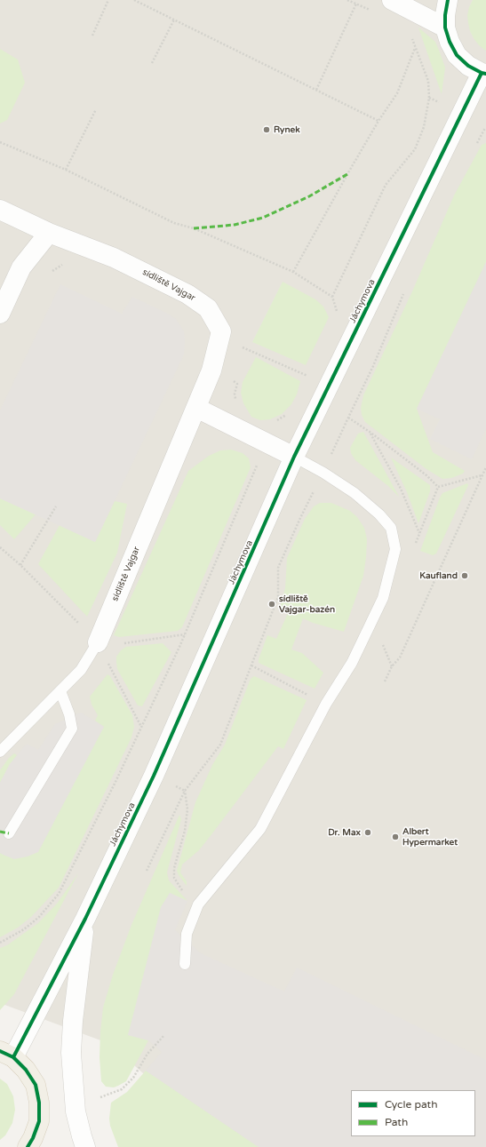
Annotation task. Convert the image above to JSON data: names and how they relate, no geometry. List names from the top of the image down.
{
  "streets": {
    "street": ["sídliště Vajgar", "Jáchymova"]
  },
  "places": [
    "Rynek",
    "Kaufland",
    "sídliště Vajgar-bazén",
    "Dr. Max",
    "Albert Hypermarket"
  ],
  "legend": ["Cycle path", "Path"]
}
